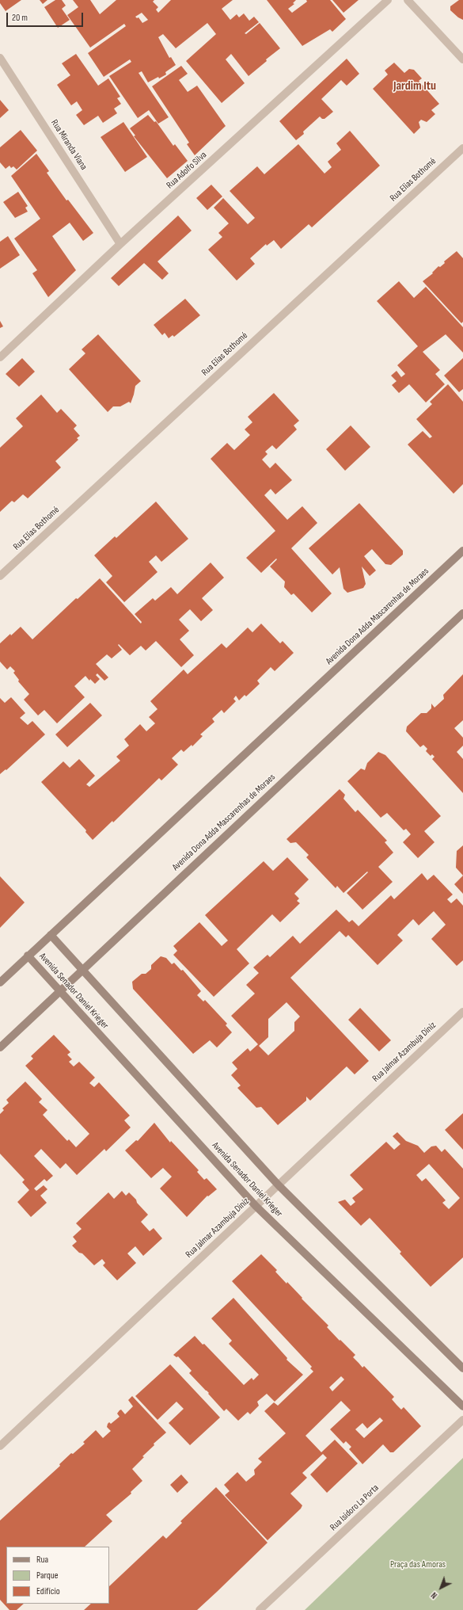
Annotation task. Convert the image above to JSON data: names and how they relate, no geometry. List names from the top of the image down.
{
  "streets": {
    "main road": ["Avenida Dona Adda Mascarenhas de Moraes", "Avenida Senador Daniel Krieger"],
    "street": [
      "Rua Miranda Viana",
      "Rua Adolfo Silva",
      "Rua Elias Bothomé",
      "Rua Jalmar Azambuja Diniz",
      "Rua Isidoro La Porta"
    ]
  },
  "crossings": [
    ["Rua Miranda Viana", "Rua Adolfo Silva"],
    ["Avenida Dona Adda Mascarenhas de Moraes", "Avenida Senador Daniel Krieger"],
    ["Avenida Senador Daniel Krieger", "Rua Jalmar Azambuja Diniz"]
  ],
  "districts": ["Jardim Itu"],
  "parks": ["Praça das Amoras"],
  "legend": ["Rua", "Parque", "Edifício"],
  "scale_bar": "20 m",
  "north": "bottom left"
}
